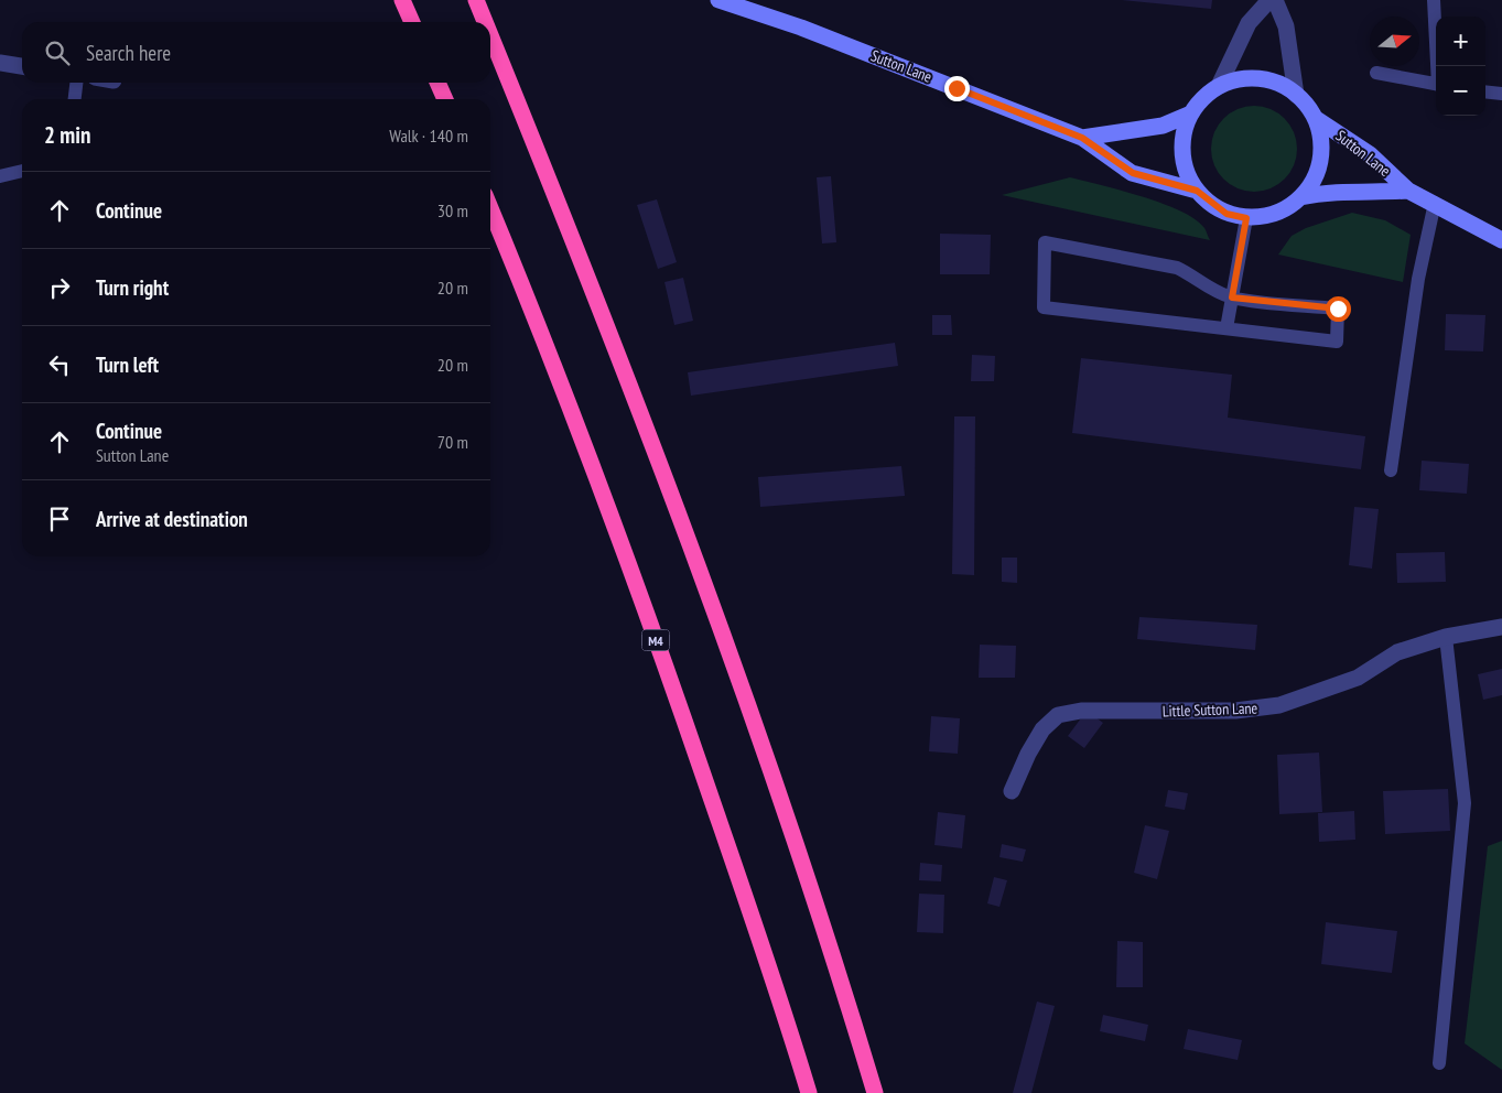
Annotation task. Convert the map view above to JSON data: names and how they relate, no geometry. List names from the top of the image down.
{
  "streets": {
    "highway": ["M4"],
    "street": ["Sutton Lane", "Little Sutton Lane"]
  },
  "north": "right",
  "page": {
    "map_buttons": ["+", "−"],
    "search": "Search here",
    "heading": ["2 min", "Walk · 140 m"],
    "list": [
      ["Continue", "30 m"],
      ["Turn right", "20 m"],
      ["Turn left", "20 m"],
      ["Continue", "Sutton Lane", "70 m"],
      "Arrive at destination"
    ]
  }
}
